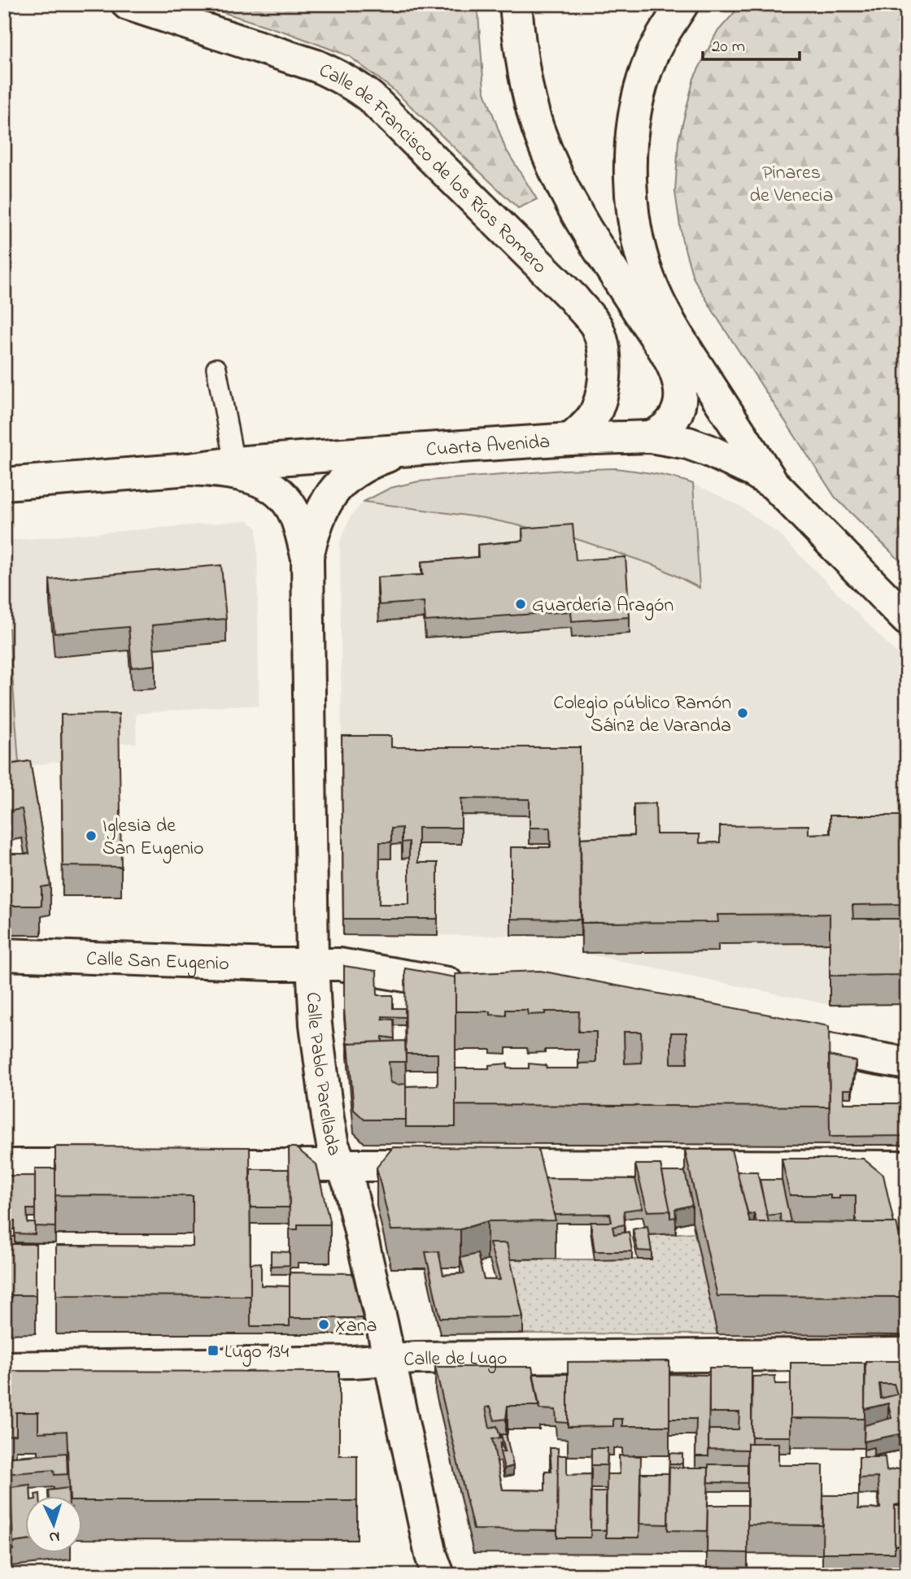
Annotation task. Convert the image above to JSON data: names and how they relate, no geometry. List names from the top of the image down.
{
  "streets": {
    "street": [
      "Calle de Francisco de los Ríos Romero",
      "Cuarta Avenida",
      "Calle San Eugenio",
      "Calle Pablo Parellada",
      "Calle de Lugo"
    ]
  },
  "crossings": [
    ["Calle de Francisco de los Ríos Romero", "Cuarta Avenida"],
    ["Cuarta Avenida", "Calle Pablo Parellada"],
    ["Calle San Eugenio", "Calle Pablo Parellada"],
    ["Calle Pablo Parellada", "Calle de Lugo"]
  ],
  "parks": ["Pinares de Venecia"],
  "places": {
    "other": [
      "Guardería Aragón",
      "Colegio público Ramón Sáinz de Varanda",
      "Iglesia de San Eugenio",
      "Xana"
    ],
    "transit": ["Lugo 134"]
  },
  "scale_bar": "20 m",
  "north": "bottom"
}
